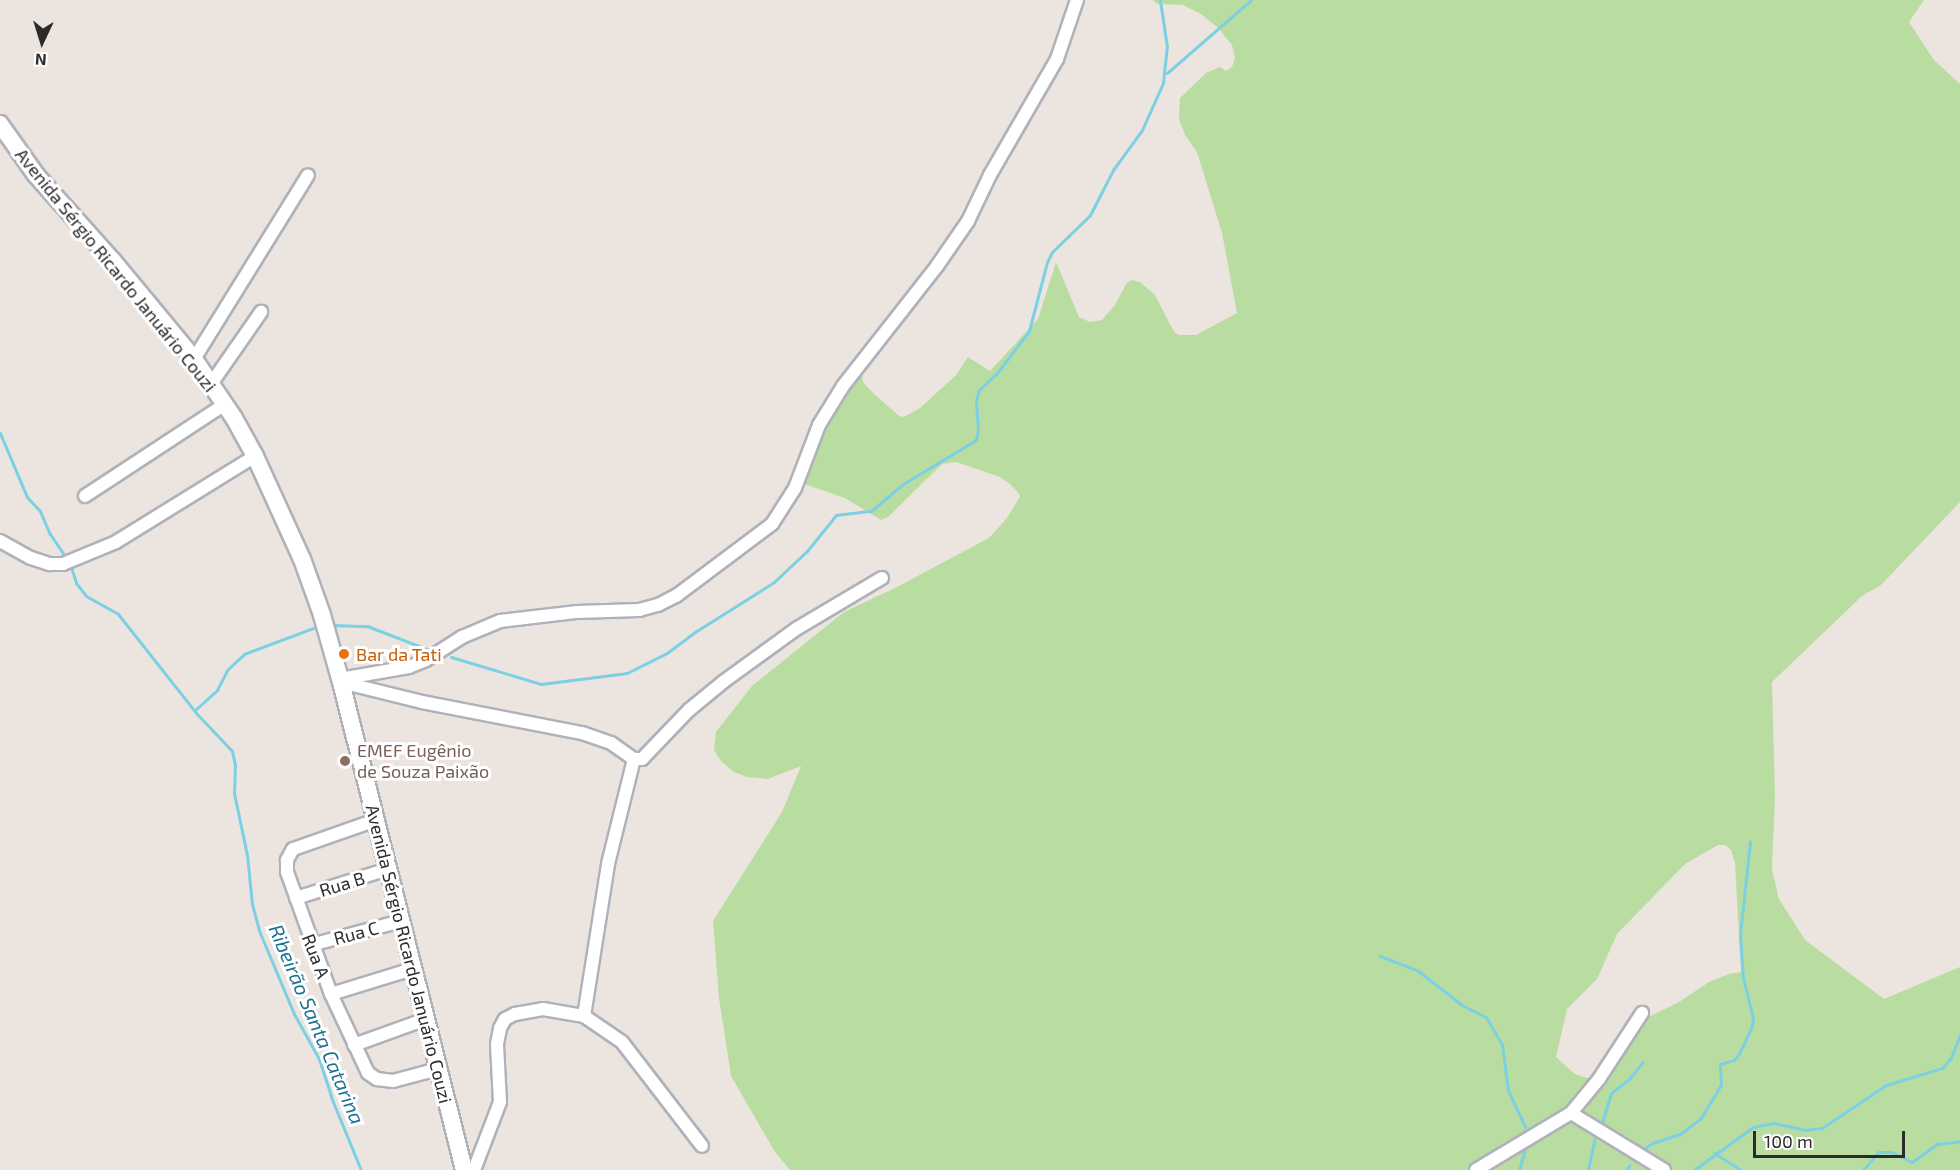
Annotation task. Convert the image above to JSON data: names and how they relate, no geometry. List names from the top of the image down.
{
  "streets": {
    "street": [
      "Avenida Sérgio Ricardo Januário Couzi",
      "Rua B",
      "Rua C",
      "Rua A"
    ]
  },
  "crossings": [
    ["Avenida Sérgio Ricardo Januário Couzi", "Rua B"],
    ["Avenida Sérgio Ricardo Januário Couzi", "Rua C"],
    ["Avenida Sérgio Ricardo Januário Couzi", "Rua A"],
    ["Rua B", "Rua A"],
    ["Rua C", "Rua A"]
  ],
  "water": ["Ribeirão Santa Catarina"],
  "places": ["Bar da Tati", "EMEF Eugênio de Souza Paixão"],
  "scale_bar": "100 m",
  "north": "bottom"
}
